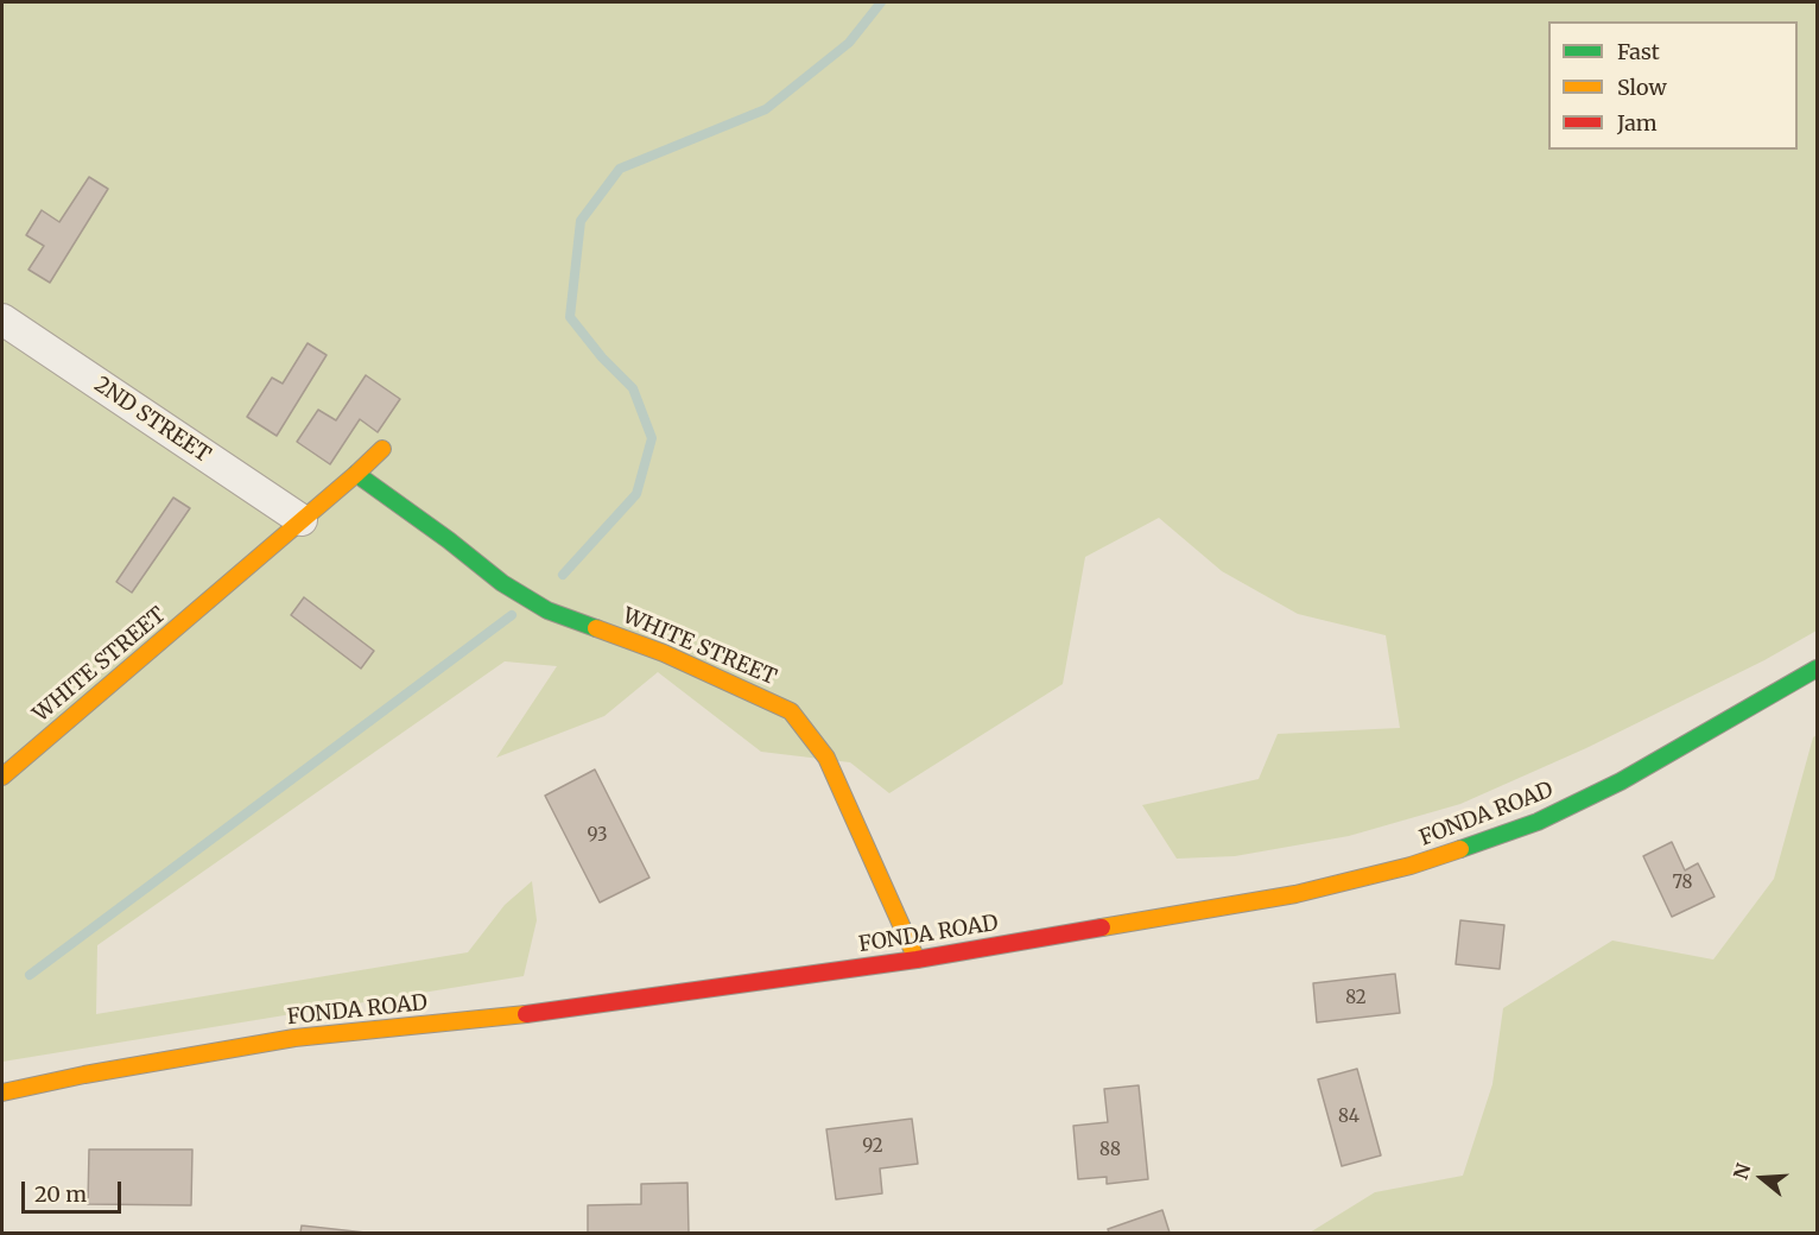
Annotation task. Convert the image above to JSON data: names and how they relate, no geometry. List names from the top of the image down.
{
  "streets": {
    "street": ["2ND STREET", "WHITE STREET", "FONDA ROAD"]
  },
  "crossings": [
    ["2ND STREET", "WHITE STREET"],
    ["WHITE STREET", "FONDA ROAD"]
  ],
  "house_numbers": [
    "93",
    "78",
    "82",
    "84",
    "92",
    "88"
  ],
  "legend": ["Fast", "Slow", "Jam"],
  "scale_bar": "20 m",
  "north": "left"
}
